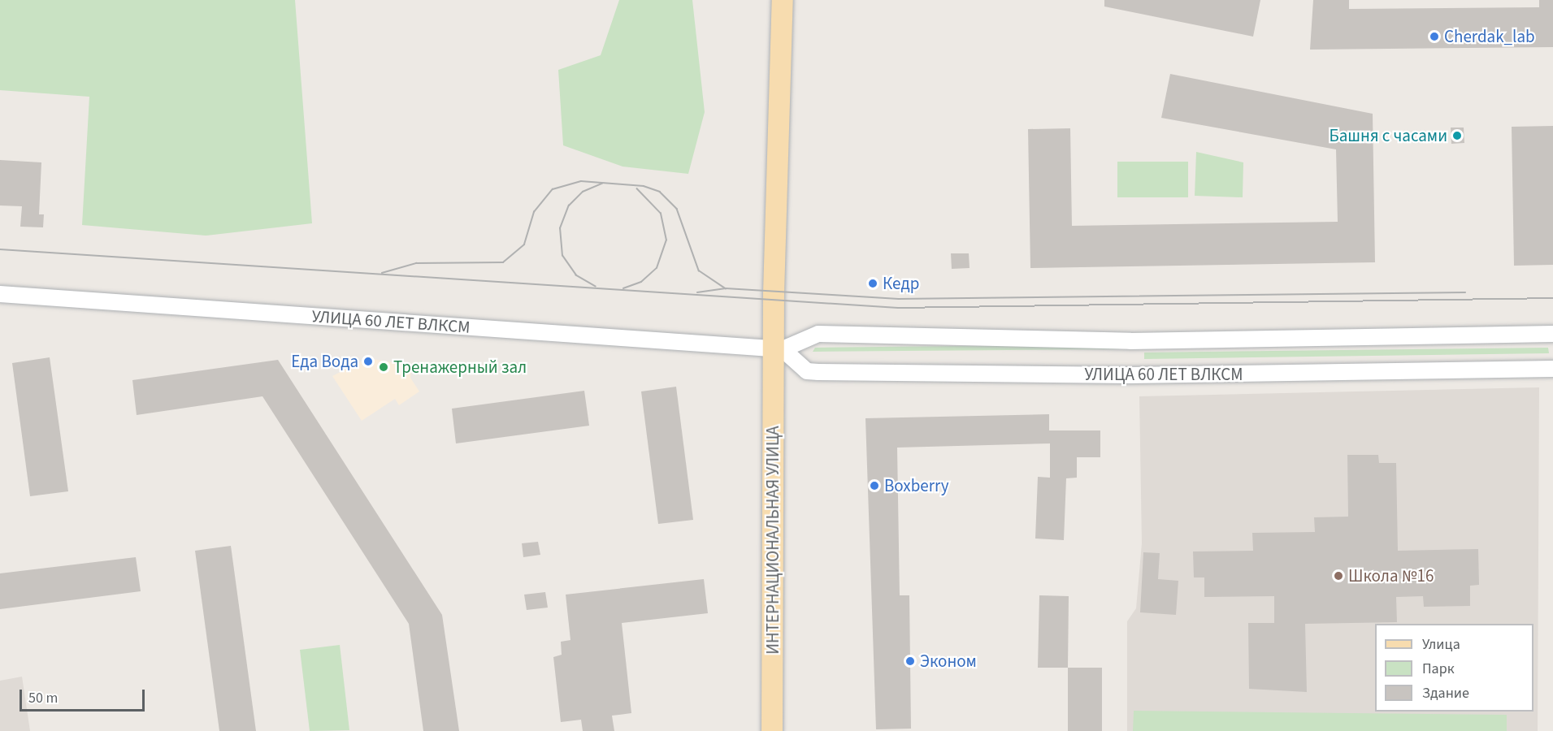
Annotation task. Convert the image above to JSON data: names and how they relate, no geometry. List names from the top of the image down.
{
  "streets": {
    "main road": ["ИНТЕРНАЦИОНАЛЬНАЯ УЛИЦА"],
    "street": ["УЛИЦА 60 ЛЕТ ВЛКСМ"]
  },
  "crossings": [
    ["УЛИЦА 60 ЛЕТ ВЛКСМ", "ИНТЕРНАЦИОНАЛЬНАЯ УЛИЦА"]
  ],
  "places": [
    "Cherdak_lab",
    "Башня с часами",
    "Кедр",
    "Еда Вода",
    "Тренажерный зал",
    "Boxberry",
    "Школа №16",
    "Эконом"
  ],
  "legend": ["Улица", "Парк", "Здание"],
  "scale_bar": "50 m"
}
